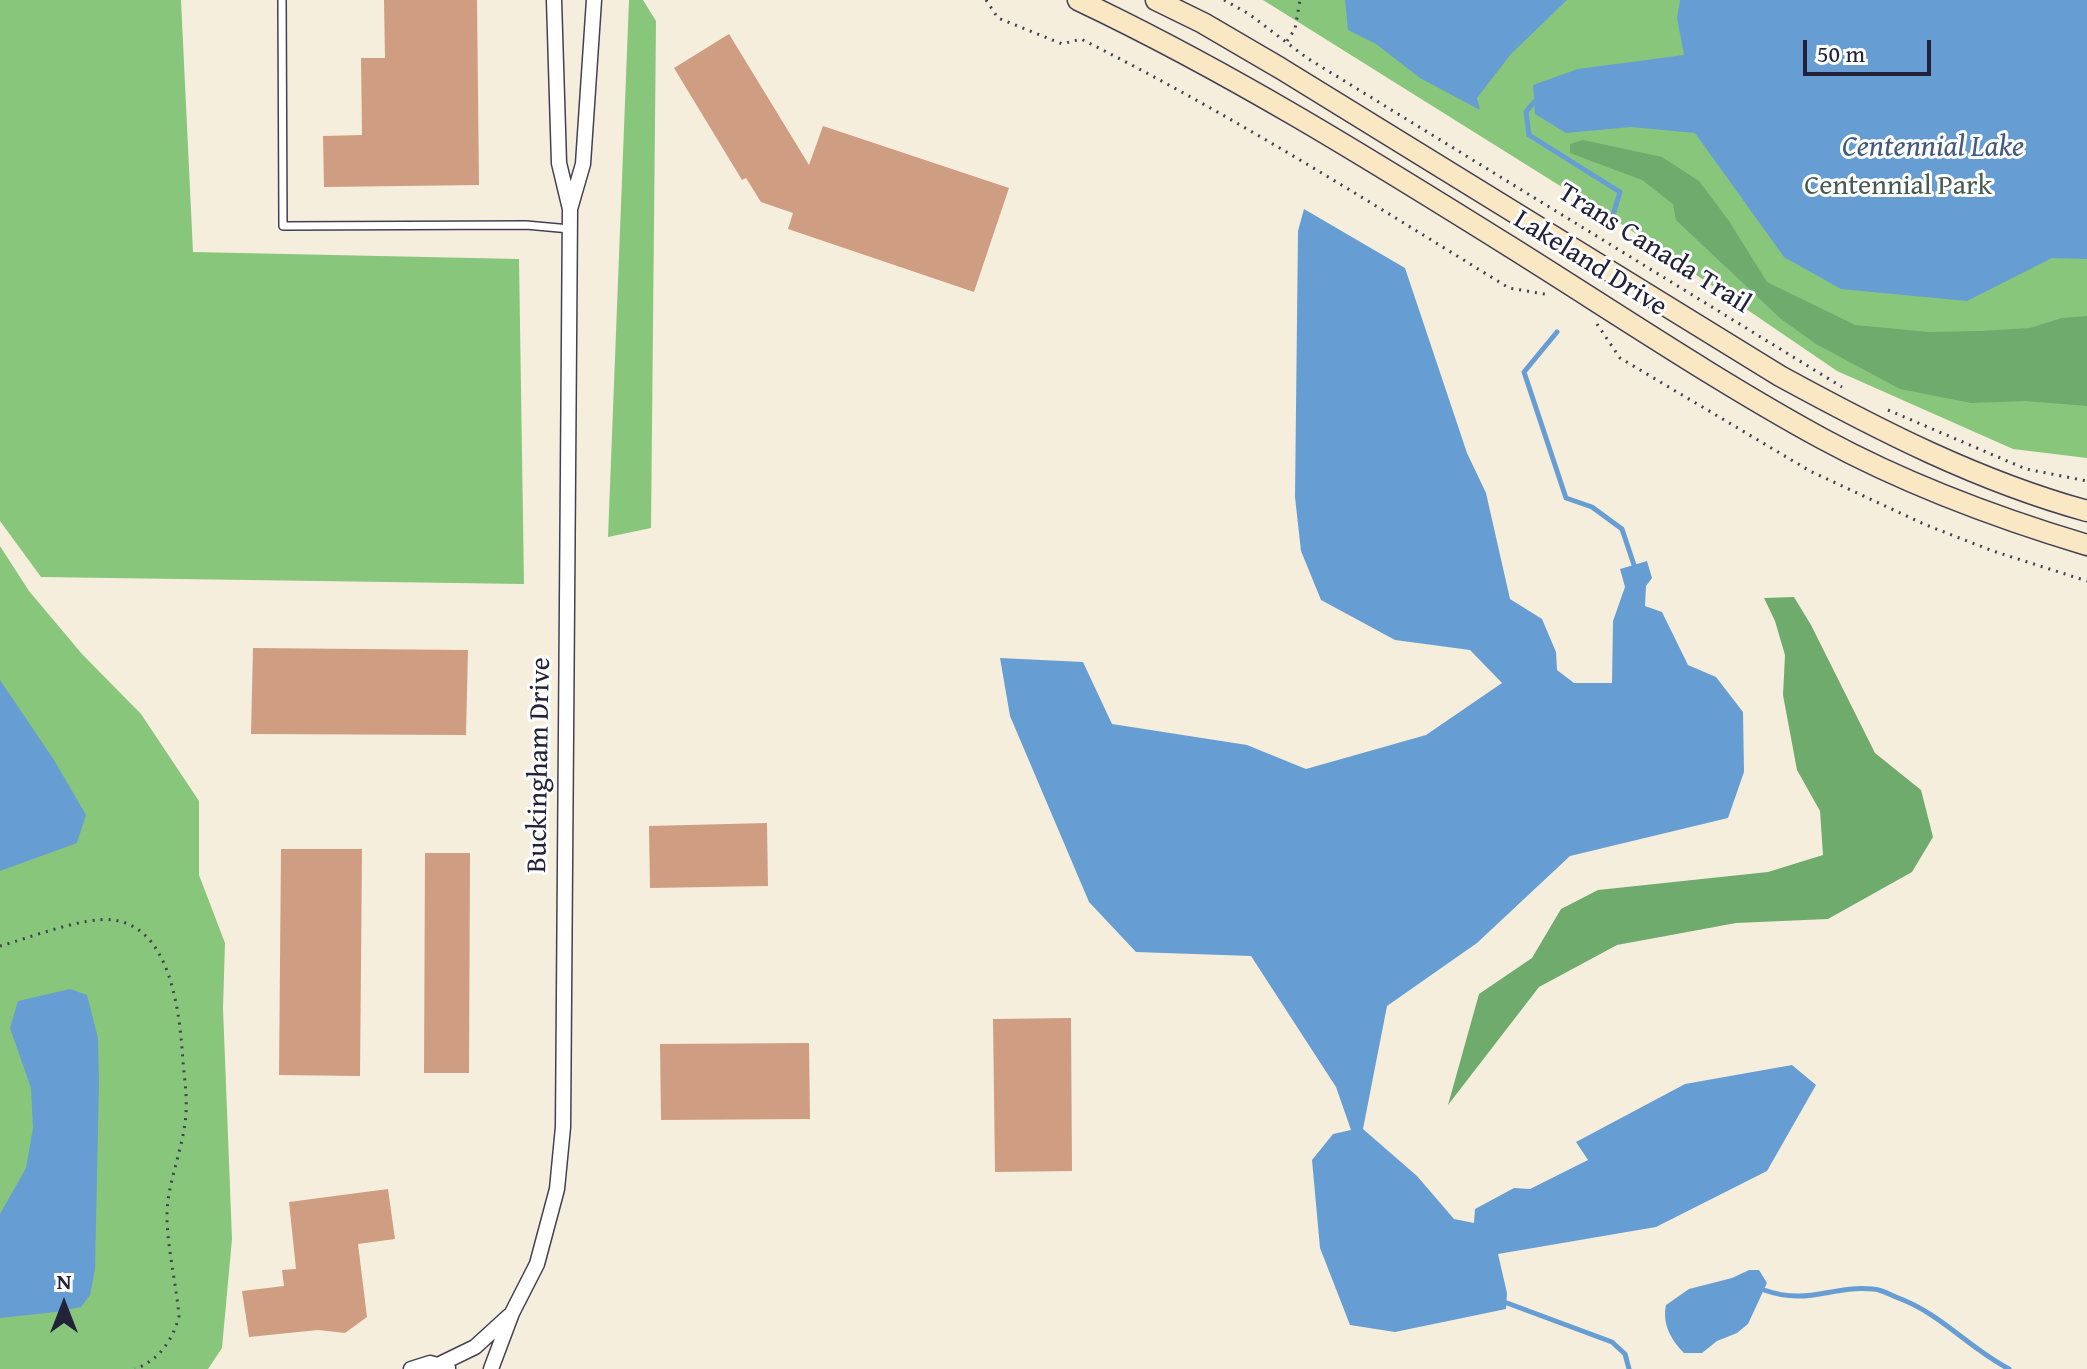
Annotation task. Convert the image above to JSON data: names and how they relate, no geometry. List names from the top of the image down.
{
  "streets": {
    "main road": ["Lakeland Drive"],
    "street": ["Buckingham Drive"],
    "path": ["Trans Canada Trail"]
  },
  "water": ["Centennial Lake"],
  "parks": ["Centennial Park"],
  "scale_bar": "50 m",
  "north": "top"
}
